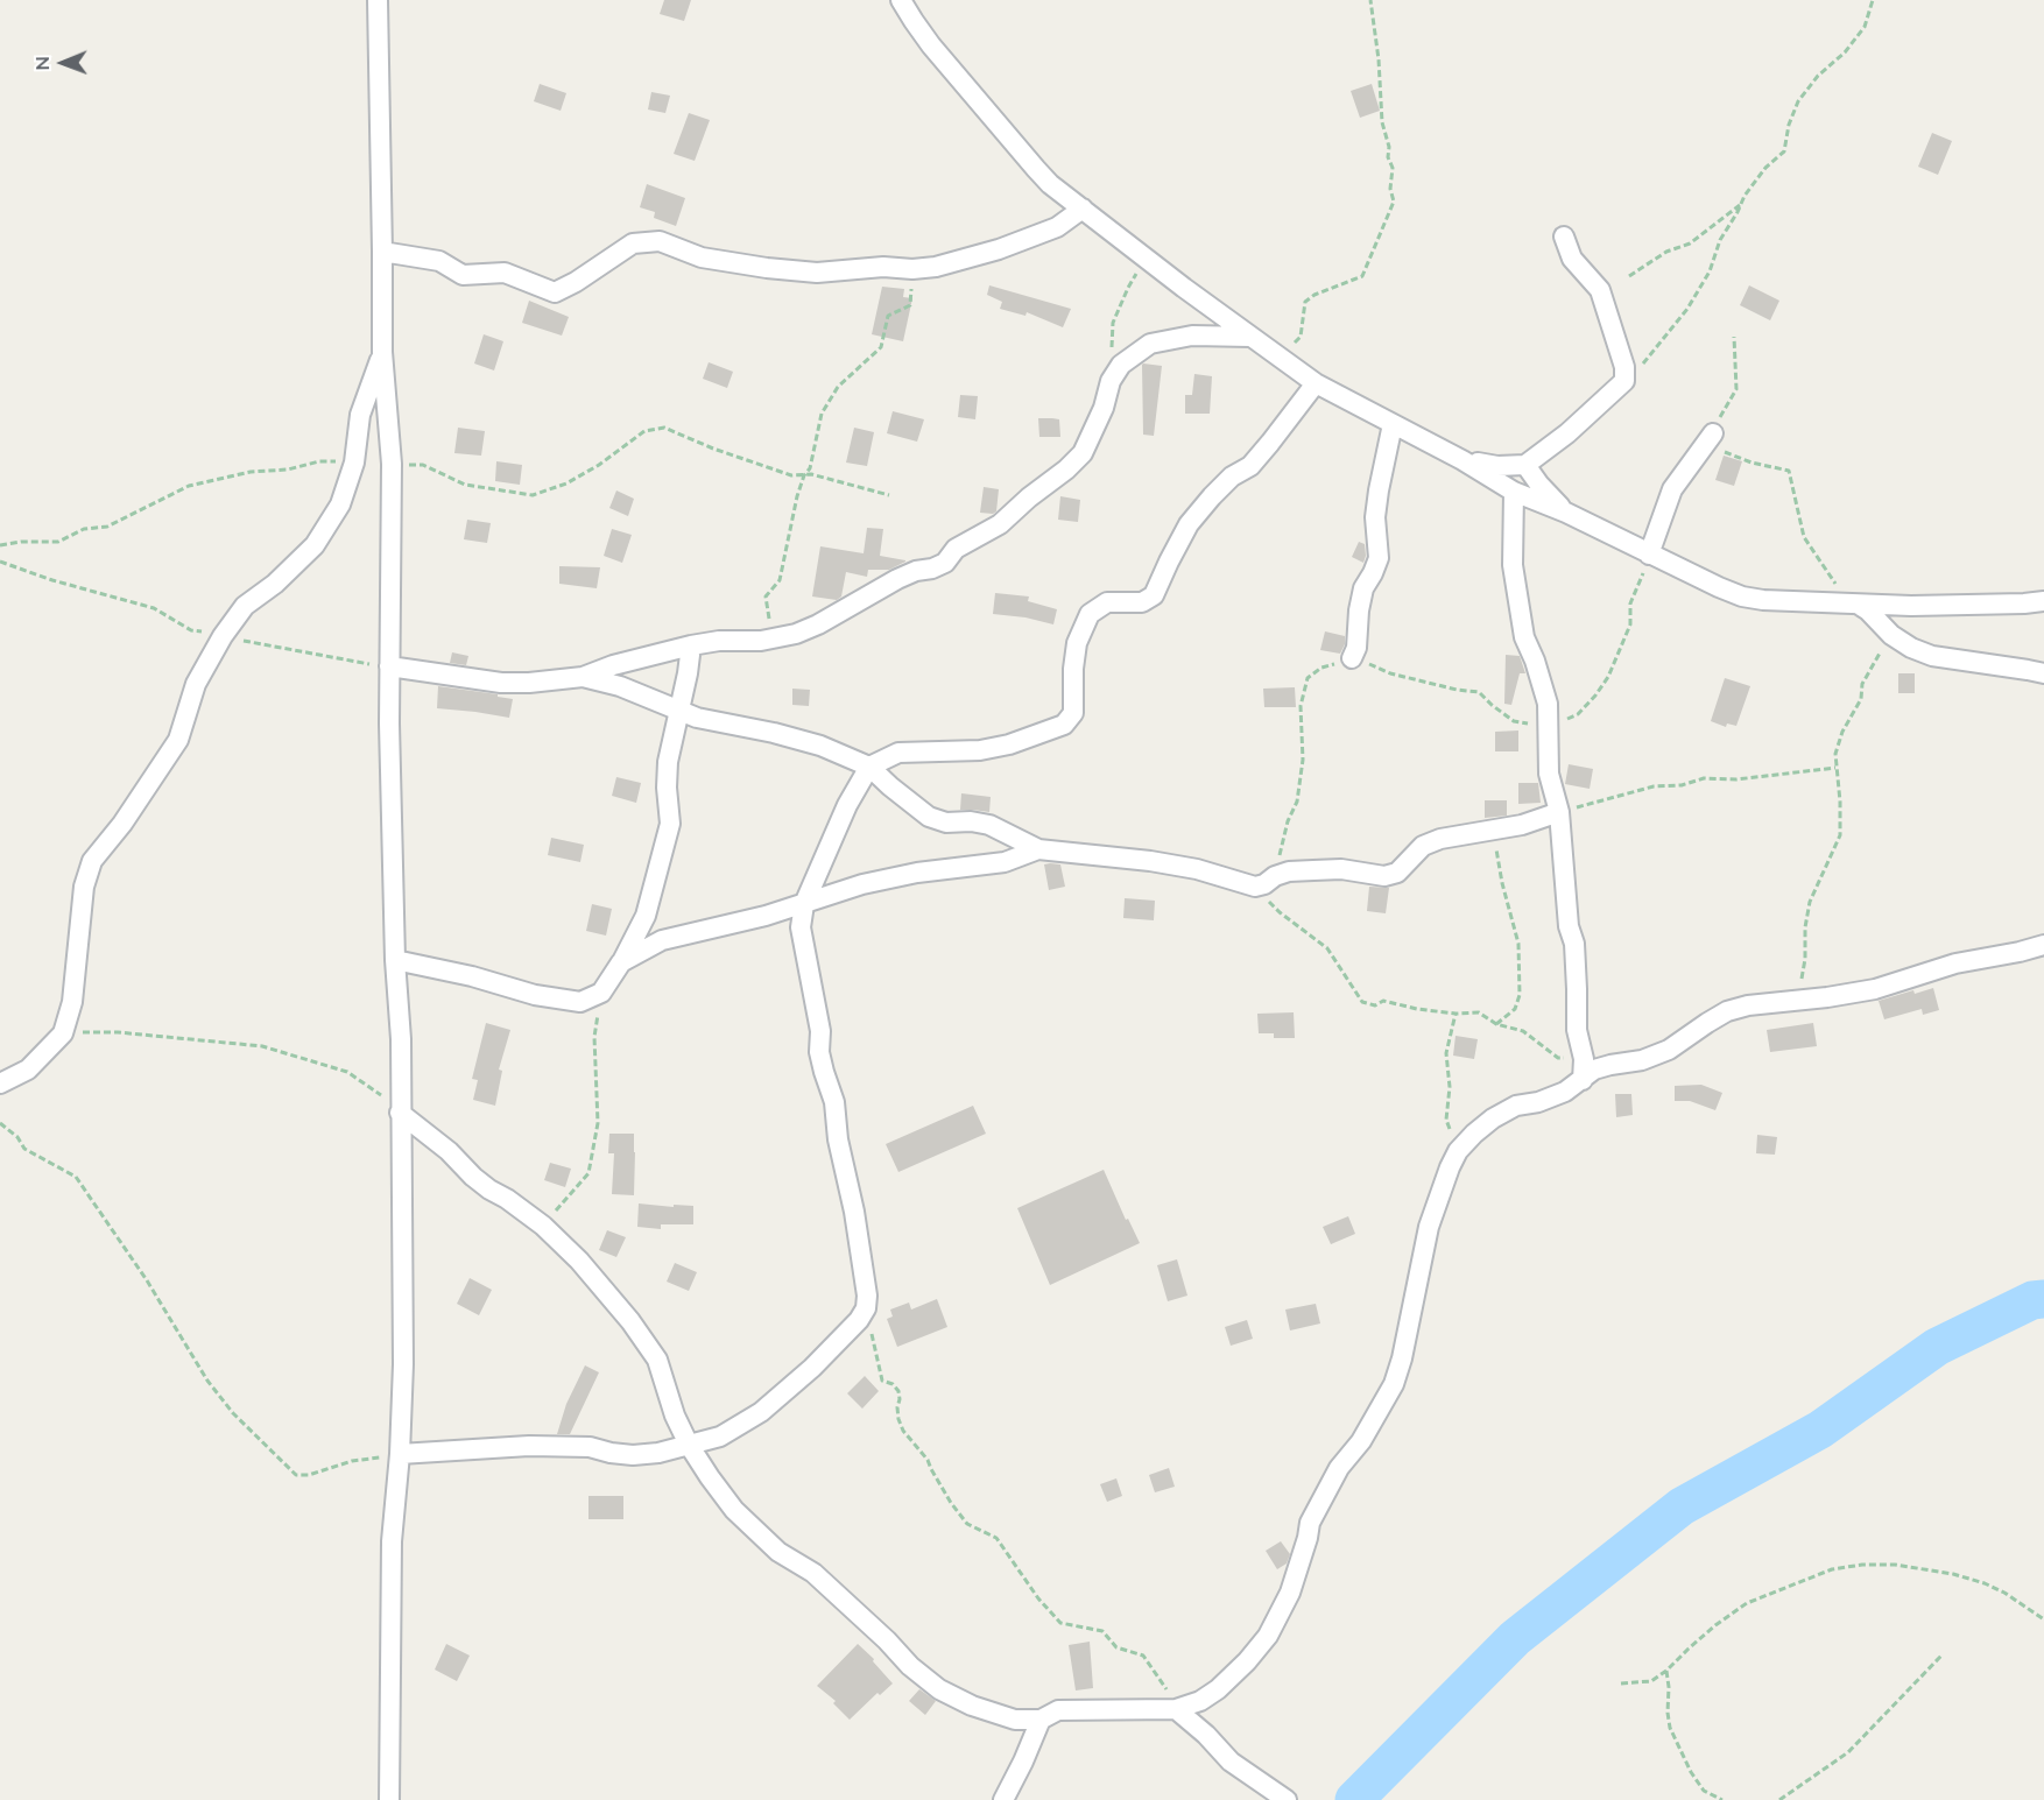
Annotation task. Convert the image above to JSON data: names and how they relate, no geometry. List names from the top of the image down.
{
  "north": "left"
}
